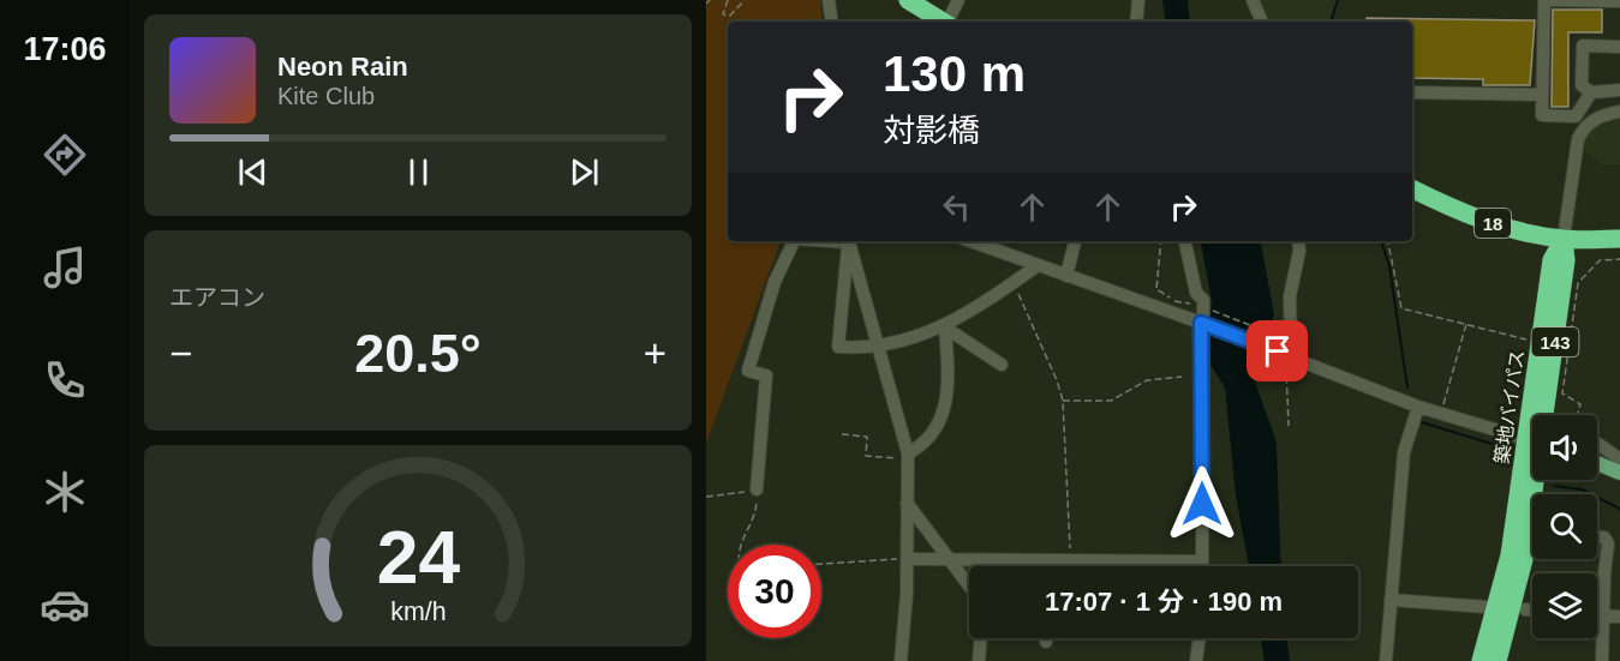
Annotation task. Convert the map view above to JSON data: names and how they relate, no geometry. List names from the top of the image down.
{
  "streets": {
    "highway": ["18", "143", "築地バイパス"]
  },
  "crossings": [
    ["18", "築地バイパス"]
  ],
  "page": {
    "tabs": "17:06",
    "turn": ["130 m", "対影橋"],
    "song": ["Neon Rain", "Kite Club"],
    "tile": "エアコン",
    "heat": ["−", "20.5°", "+"],
    "limit": "30",
    "trip": "17:07 · 1 分 · 190 m",
    "gauge": ["24", "km/h"]
  }
}
